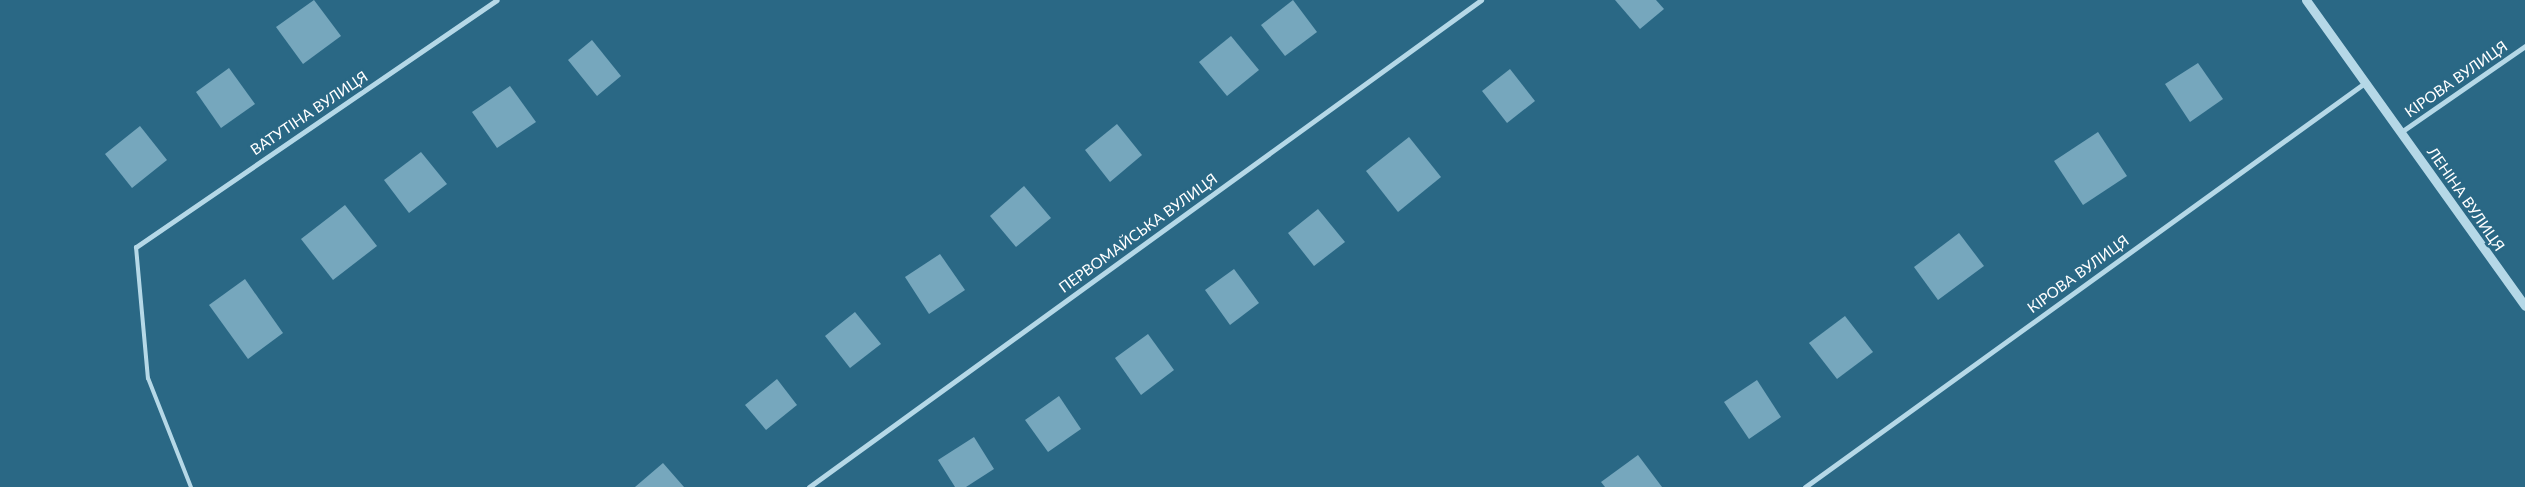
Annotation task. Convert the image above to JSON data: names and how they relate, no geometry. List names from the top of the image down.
{
  "streets": {
    "street": [
      "КІРОВА ВУЛИЦЯ",
      "ВАТУТІНА ВУЛИЦЯ",
      "ЛЕНІНА ВУЛИЦЯ",
      "ПЕРВОМАЙСЬКА ВУЛИЦЯ"
    ]
  },
  "crossings": [
    ["КІРОВА ВУЛИЦЯ", "ЛЕНІНА ВУЛИЦЯ"]
  ]
}
